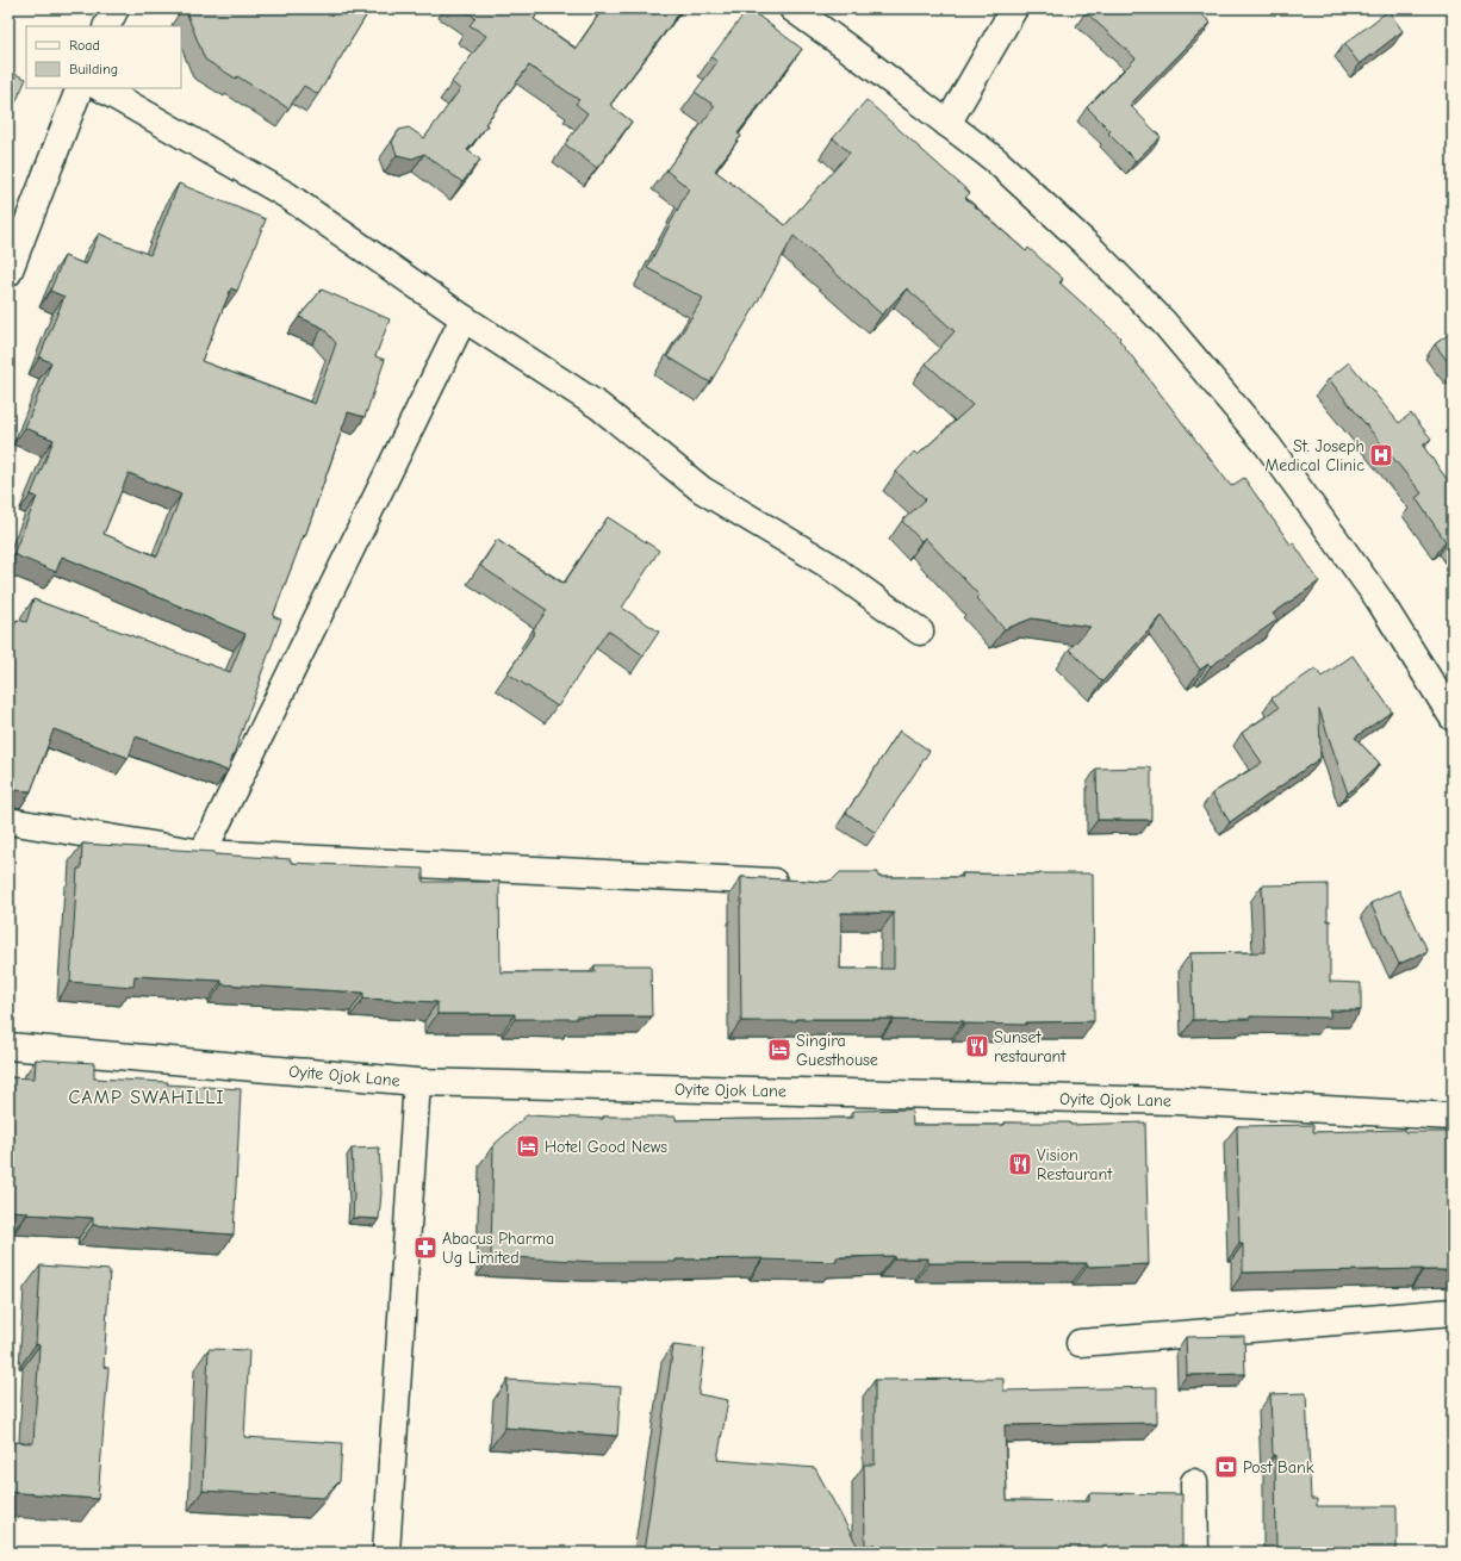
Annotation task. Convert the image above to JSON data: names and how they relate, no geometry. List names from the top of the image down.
{
  "streets": {
    "street": ["Oyite Ojok Lane"]
  },
  "districts": ["CAMP SWAHILLI"],
  "places": {
    "hospital": ["St. Joseph Medical Clinic"],
    "restaurant": ["Sunset restaurant", "Vision Restaurant"],
    "hotel": ["Singira Guesthouse", "Hotel Good News"],
    "pharmacy": ["Abacus Pharma Ug Limited"],
    "bank": ["Post Bank"]
  },
  "legend": ["Road", "Building"]
}
